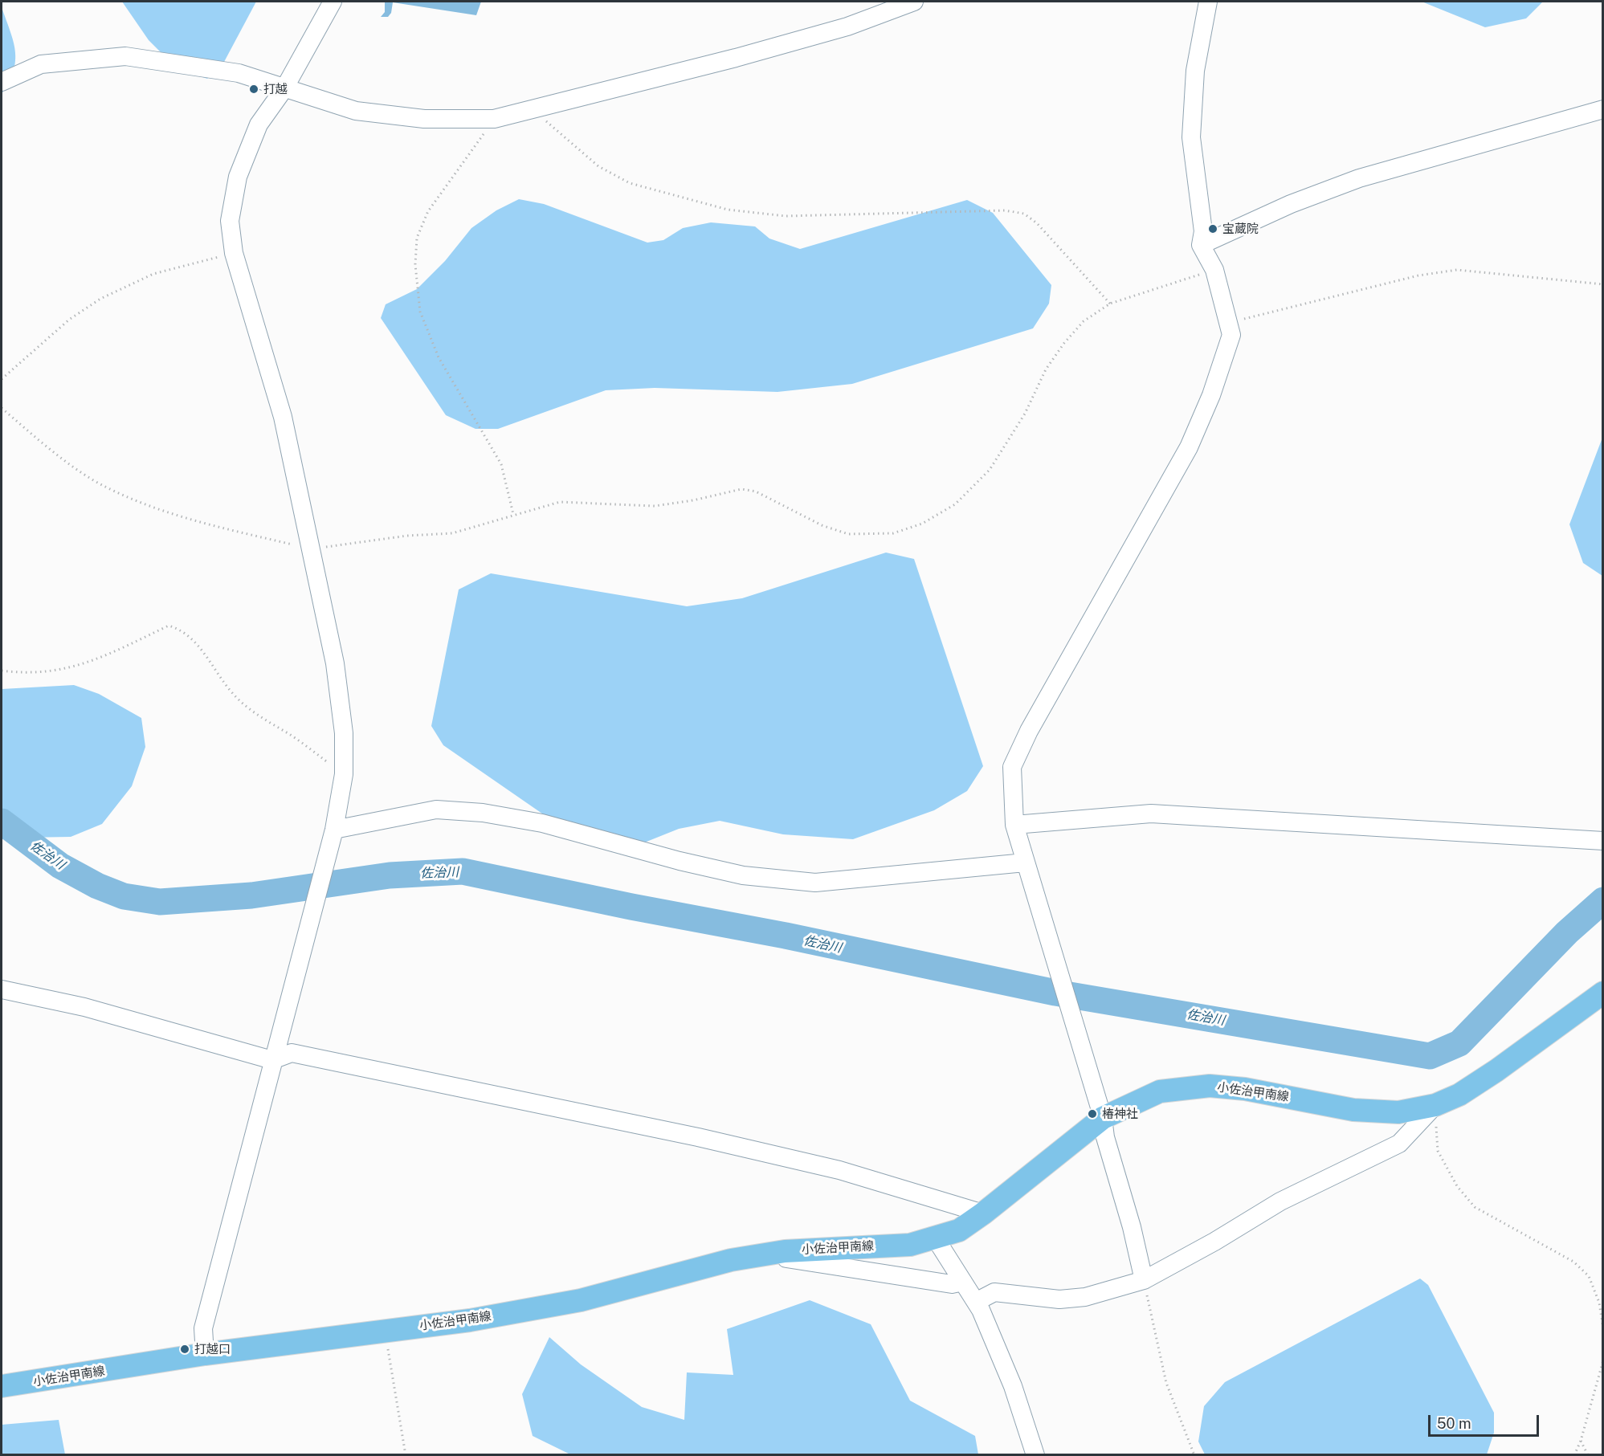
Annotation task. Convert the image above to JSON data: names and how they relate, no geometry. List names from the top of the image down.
{
  "streets": {
    "main road": ["小佐治甲南線"]
  },
  "water": ["佐治川"],
  "places": [
    "打越",
    "宝蔵院",
    "椿神社",
    "打越口"
  ],
  "scale_bar": "50 m"
}
